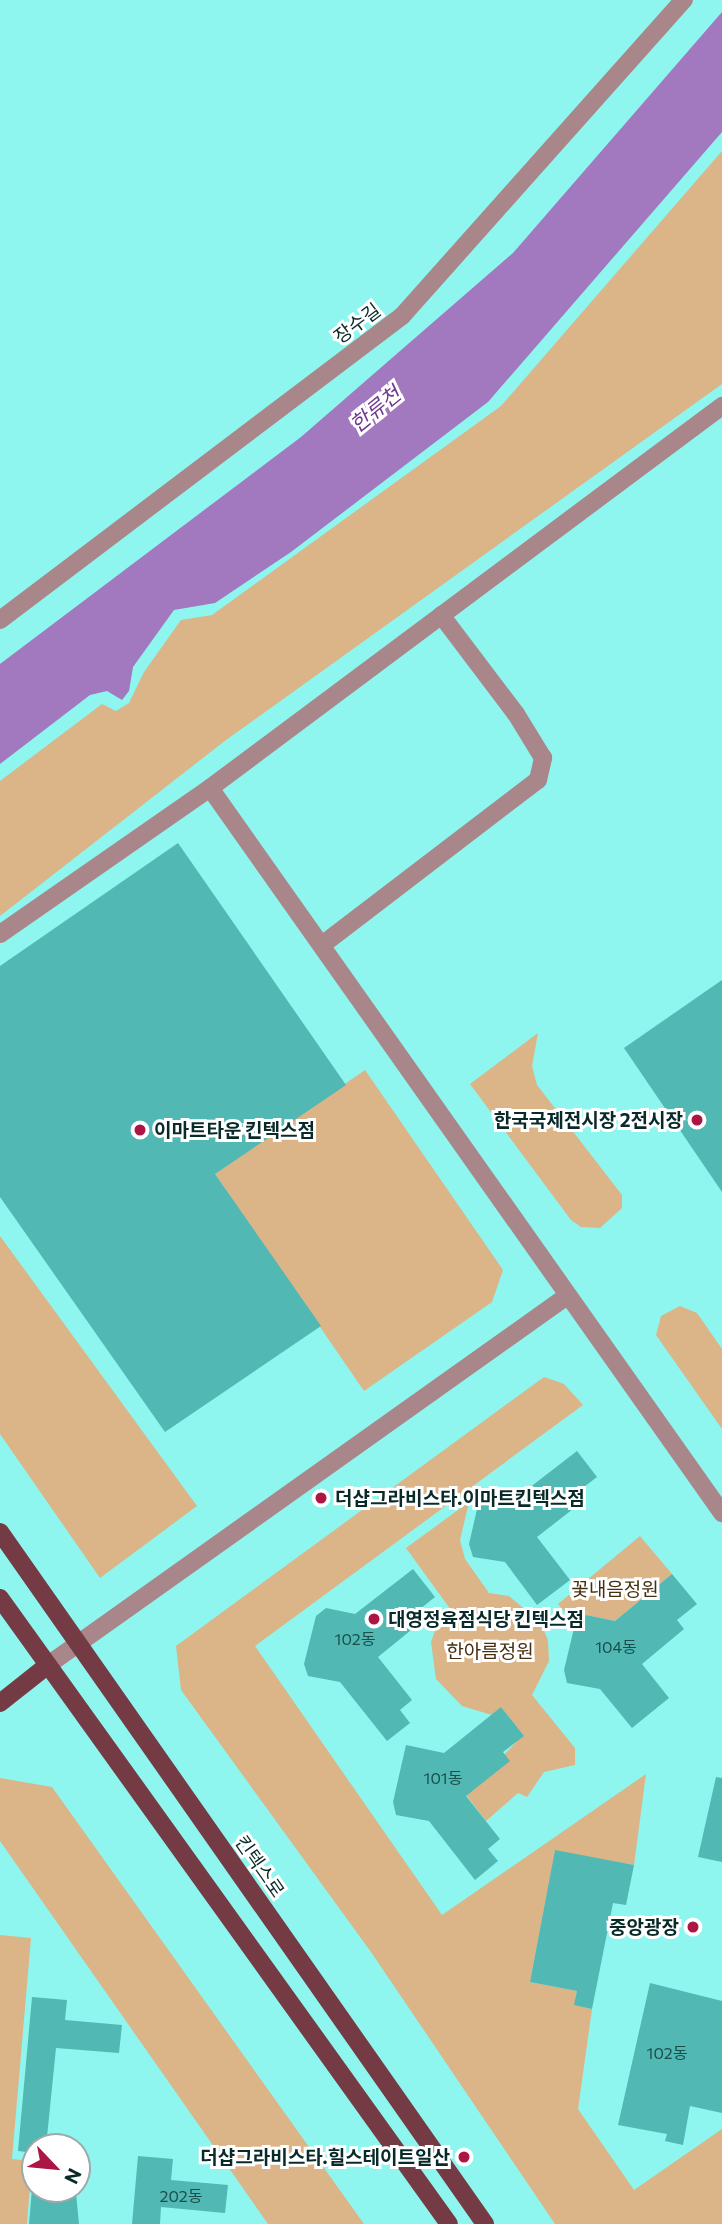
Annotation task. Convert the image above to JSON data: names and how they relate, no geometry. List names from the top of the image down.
{
  "streets": {
    "main road": ["킨텍스로"],
    "street": ["장수길"]
  },
  "water": ["한류천"],
  "parks": ["꽃내음정원", "한아름정원"],
  "places": [
    "한국국제전시장 2전시장",
    "이마트타운 킨텍스점",
    "더샵그라비스타.이마트킨텍스점",
    "대영정육점식당 킨텍스점",
    "중앙광장",
    "더샵그라비스타.힐스테이트일산"
  ],
  "house_numbers": [
    "102동",
    "104동",
    "101동",
    "102동",
    "202동"
  ],
  "north": "bottom right"
}
